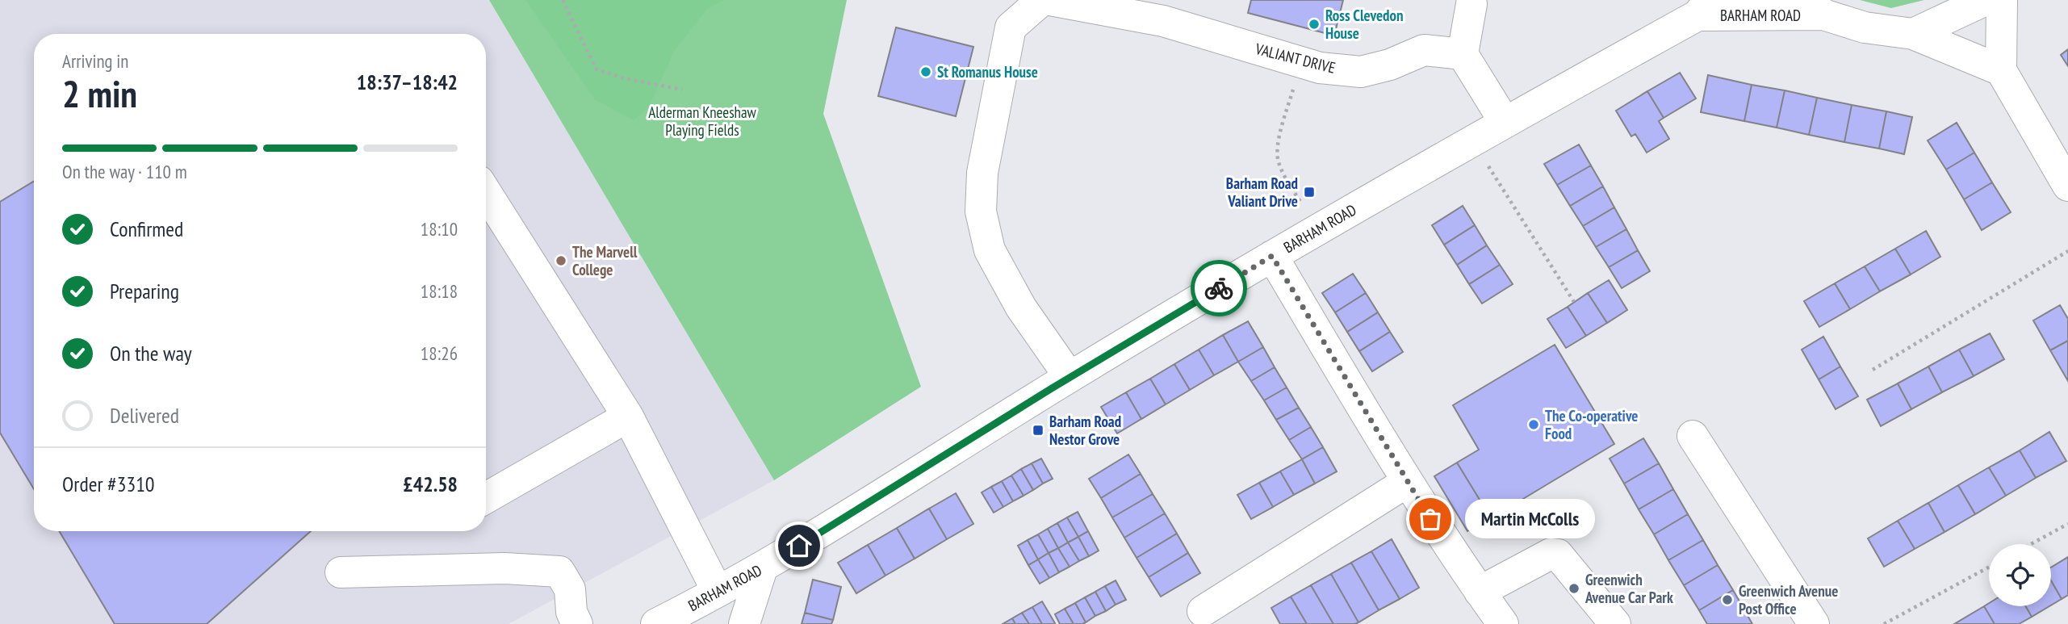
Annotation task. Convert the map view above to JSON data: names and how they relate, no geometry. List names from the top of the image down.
{
  "streets": {
    "street": ["BARHAM ROAD", "VALIANT DRIVE"]
  },
  "parks": ["Alderman Kneeshaw Playing Fields"],
  "places": {
    "other": [
      "Ross Clevedon House",
      "St Romanus House",
      "The Marvell College",
      "The Co-operative Food",
      "Martin McColls",
      "Greenwich Avenue Car Park",
      "Greenwich Avenue Post Office"
    ],
    "transit": ["Barham Road Valiant Drive", "Barham Road Nestor Grove"]
  },
  "page": {
    "heading": ["2 min", "Arriving in", "18:37–18:42"],
    "panel": ["Order #3310", "£42.58"],
    "bar": "On the way · 110 m",
    "list": [
      ["Confirmed", "18:10"],
      ["Preparing", "18:18"],
      ["On the way", "18:26"],
      "Delivered"
    ],
    "bubble": "Martin McColls"
  }
}
